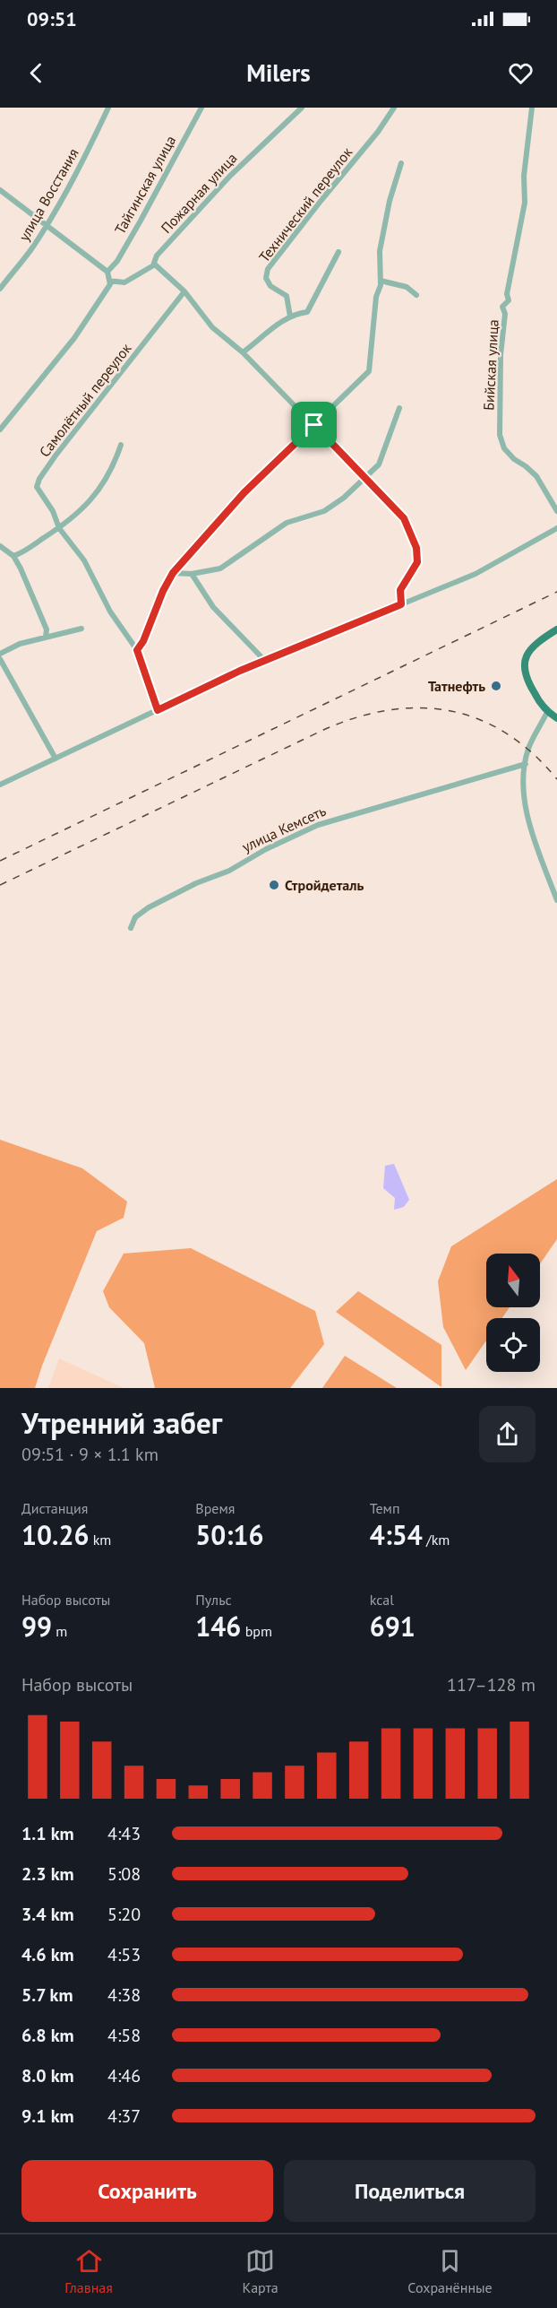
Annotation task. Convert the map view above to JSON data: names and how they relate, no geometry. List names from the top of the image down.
{
  "streets": {
    "street": [
      "Тайгинская улица",
      "Пожарная улица",
      "улица Восстания",
      "Технический переулок",
      "Бийская улица",
      "Самолётный переулок",
      "улица Кемсеть"
    ]
  },
  "places": ["Татнефть", "Стройдеталь"],
  "north": "top",
  "page": {
    "status": "09:51",
    "header": "Milers",
    "heading": ["Утренний забег", "09:51 · 9 × 1.1 km"],
    "stats": [
      ["Дистанция", "10.26 km"],
      ["Время", "50:16"],
      ["Темп", "4:54 /km"],
      ["Набор высоты", "99 m"],
      ["Пульс", "146 bpm"],
      ["kcal", "691"]
    ],
    "chart": ["Набор высоты", "117–128 m"],
    "list": [
      {
        "name": "1.1 km",
        "note": "4:43"
      },
      {
        "name": "2.3 km",
        "note": "5:08"
      },
      {
        "name": "3.4 km",
        "note": "5:20"
      },
      {
        "name": "4.6 km",
        "note": "4:53"
      },
      {
        "name": "5.7 km",
        "note": "4:38"
      },
      {
        "name": "6.8 km",
        "note": "4:58"
      },
      {
        "name": "8.0 km",
        "note": "4:46"
      },
      {
        "name": "9.1 km",
        "note": "4:37"
      }
    ],
    "buttons": ["Сохранить", "Поделиться"],
    "tabs": ["Главная", "Карта", "Сохранённые"]
  }
}
